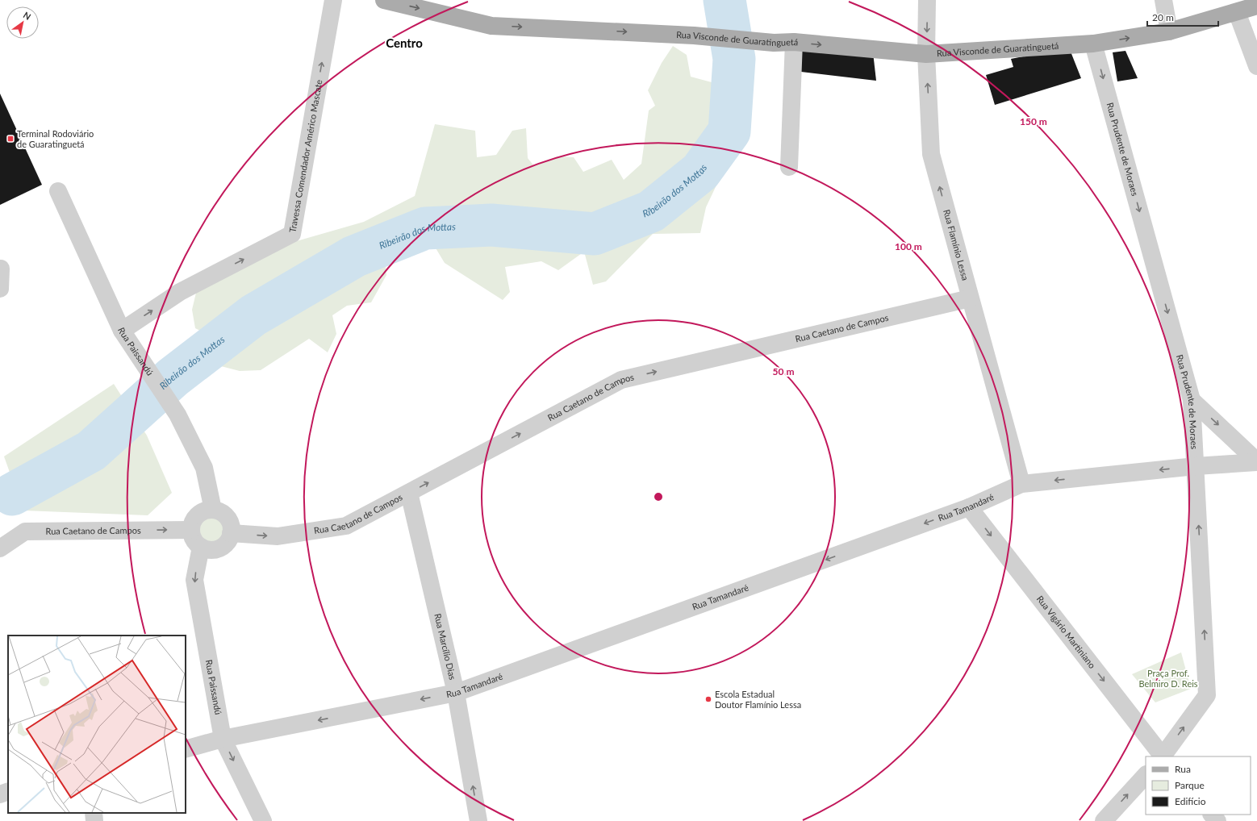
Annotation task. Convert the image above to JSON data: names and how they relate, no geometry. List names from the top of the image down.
{
  "streets": {
    "main road": ["Rua Visconde de Guaratinguetá"],
    "street": [
      "Rua Prudente de Moraes",
      "Travessa Comendador Américo Mascate",
      "Rua Flamínio Lessa",
      "Rua Caetano de Campos",
      "Rua Paissandú",
      "Rua Tamandaré",
      "Rua Vigário Martiniano",
      "Rua Marcílio Dias"
    ]
  },
  "crossings": [
    ["Rua Visconde de Guaratinguetá", "Rua Prudente de Moraes"],
    ["Rua Visconde de Guaratinguetá", "Rua Flamínio Lessa"],
    ["Rua Prudente de Moraes", "Rua Tamandaré"],
    ["Travessa Comendador Américo Mascate", "Rua Paissandú"],
    ["Rua Flamínio Lessa", "Rua Caetano de Campos"],
    ["Rua Flamínio Lessa", "Rua Tamandaré"],
    ["Rua Caetano de Campos", "Rua Paissandú"],
    ["Rua Caetano de Campos", "Rua Marcílio Dias"],
    ["Rua Paissandú", "Rua Tamandaré"],
    ["Rua Tamandaré", "Rua Vigário Martiniano"],
    ["Rua Tamandaré", "Rua Marcílio Dias"]
  ],
  "one_way": [
    "Rua Visconde de Guaratinguetá",
    "Travessa Comendador Américo Mascate",
    "Rua Caetano de Campos",
    "Rua Paissandú",
    "Rua Tamandaré",
    "Rua Vigário Martiniano",
    "Rua Marcílio Dias"
  ],
  "districts": ["Centro"],
  "water": ["Ribeirão dos Mottas"],
  "parks": ["Praça Prof. Belmiro D. Reis"],
  "places": {
    "transit": ["Terminal Rodoviário de Guaratinguetá"],
    "other": ["Escola Estadual Doutor Flamínio Lessa"]
  },
  "legend": ["Rua", "Parque", "Edifício"],
  "scale_bar": "20 m",
  "north": "top right",
  "rings": ["150 m", "100 m", "50 m"]
}
